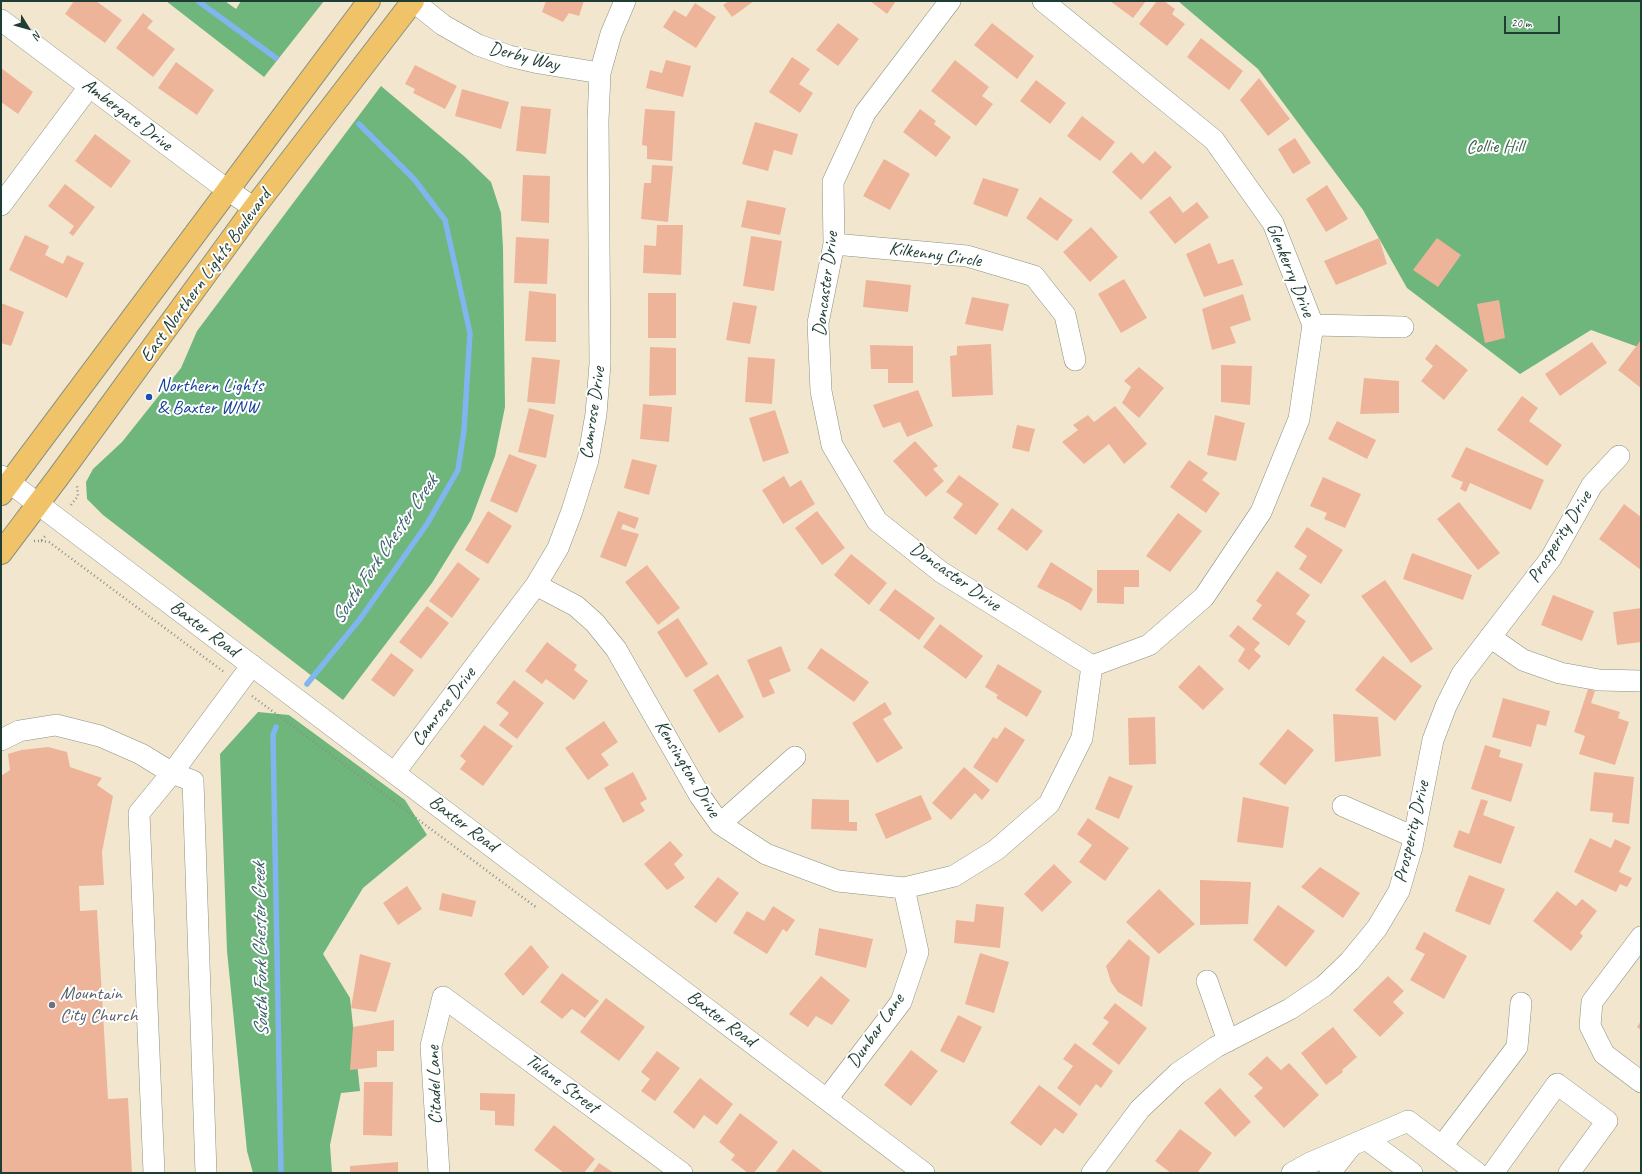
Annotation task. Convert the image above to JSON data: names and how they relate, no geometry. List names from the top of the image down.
{
  "streets": {
    "main road": ["East Northern Lights Boulevard"],
    "street": [
      "Derby Way",
      "Ambergate Drive",
      "Kilkenny Circle",
      "Glenkerry Drive",
      "Doncaster Drive",
      "Camrose Drive",
      "Prosperity Drive",
      "Baxter Road",
      "Kensington Drive",
      "Dunbar Lane",
      "Tulane Street",
      "Citadel Lane"
    ]
  },
  "crossings": [
    ["Derby Way", "East Northern Lights Boulevard"],
    ["Derby Way", "Camrose Drive"],
    ["Ambergate Drive", "East Northern Lights Boulevard"],
    ["Kilkenny Circle", "Doncaster Drive"],
    ["Glenkerry Drive", "Doncaster Drive"],
    ["Glenkerry Drive", "Kensington Drive"],
    ["East Northern Lights Boulevard", "Baxter Road"],
    ["Doncaster Drive", "Kensington Drive"],
    ["Camrose Drive", "Baxter Road"],
    ["Camrose Drive", "Kensington Drive"],
    ["Baxter Road", "Dunbar Lane"],
    ["Kensington Drive", "Dunbar Lane"],
    ["Tulane Street", "Citadel Lane"]
  ],
  "water": ["South Fork Chester Creek"],
  "parks": ["Collie Hill"],
  "places": ["Northern Lights & Baxter WNW", "Mountain City Church"],
  "scale_bar": "20 m",
  "north": "bottom right"
}
